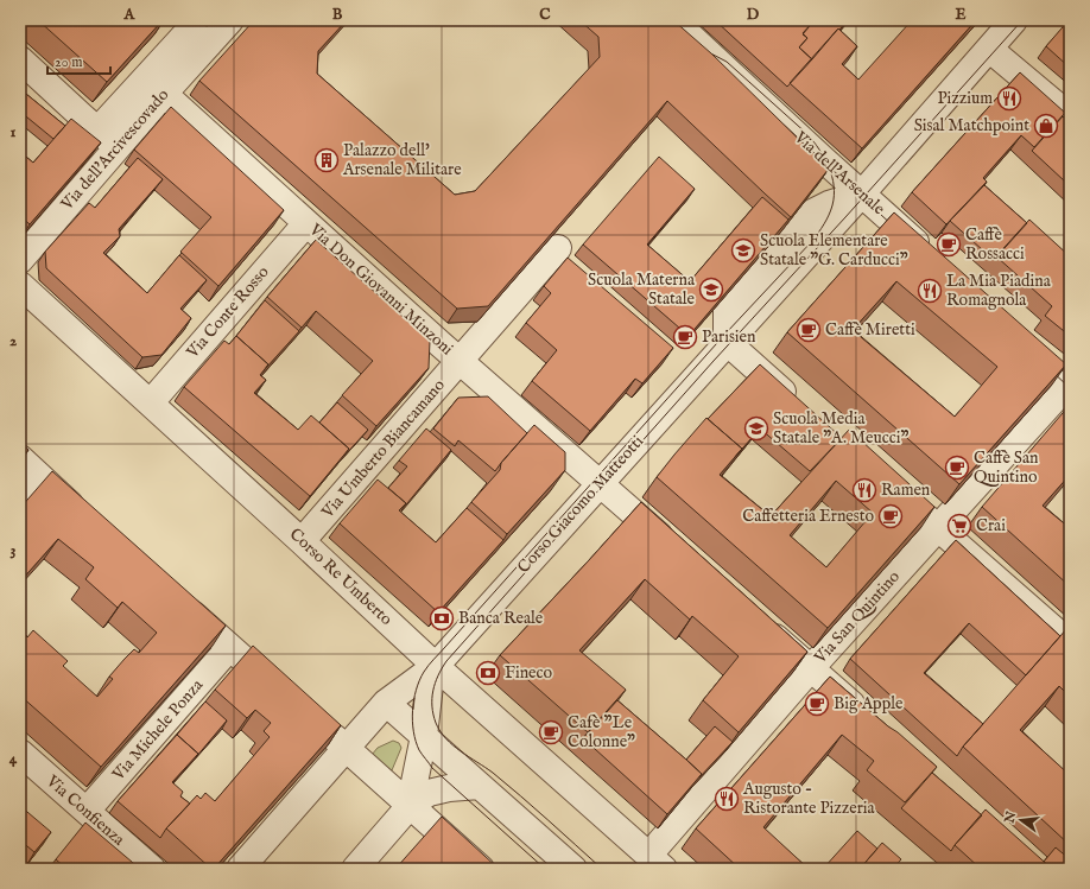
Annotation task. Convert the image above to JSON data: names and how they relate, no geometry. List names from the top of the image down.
{
  "streets": {
    "street": [
      "Via dell'Arcivescovado",
      "Via dell'Arsenale",
      "Via Don Giovanni Minzoni",
      "Via Conte Rosso",
      "Via Umberto Biancamano",
      "Corso Giacomo Matteotti",
      "Corso Re Umberto",
      "Via San Quintino",
      "Via Michele Ponza",
      "Via Confienza"
    ]
  },
  "crossings": [
    ["Via dell'Arcivescovado", "Via Don Giovanni Minzoni"],
    ["Via dell'Arsenale", "Corso Giacomo Matteotti"],
    ["Via Don Giovanni Minzoni", "Via Conte Rosso"],
    ["Via Don Giovanni Minzoni", "Via Umberto Biancamano"],
    ["Via Don Giovanni Minzoni", "Corso Giacomo Matteotti"],
    ["Via Conte Rosso", "Corso Re Umberto"],
    ["Via Umberto Biancamano", "Corso Re Umberto"],
    ["Corso Giacomo Matteotti", "Corso Re Umberto"],
    ["Corso Re Umberto", "Via San Quintino"],
    ["Via Michele Ponza", "Via Confienza"]
  ],
  "places": {
    "restaurant": [
      "Pizzium",
      "La Mia Piadina Romagnola",
      "Ramen",
      "Augusto - Ristorante Pizzeria"
    ],
    "shop": ["Sisal Matchpoint"],
    "building": ["Palazzo dell' Arsenale Militare"],
    "cafe": [
      "Caffè Rossacci",
      "Caffè Miretti",
      "Parisien",
      "Caffè San Quintino",
      "Caffetteria Ernesto",
      "Big Apple",
      "Cafè \"Le Colonne\""
    ],
    "school or university": ["Scuola Elementare Statale \"G. Carducci\"", "Scuola Materna Statale", "Scuola Media Statale \"A. Meucci\""],
    "supermarket": ["Crai"],
    "bank": ["Banca Reale", "Fineco"]
  },
  "scale_bar": "20 m",
  "north": "left",
  "grid": {
    "columns": [
      "A",
      "B",
      "C",
      "D",
      "E"
    ],
    "rows": [
      "1",
      "2",
      "3",
      "4"
    ]
  }
}
